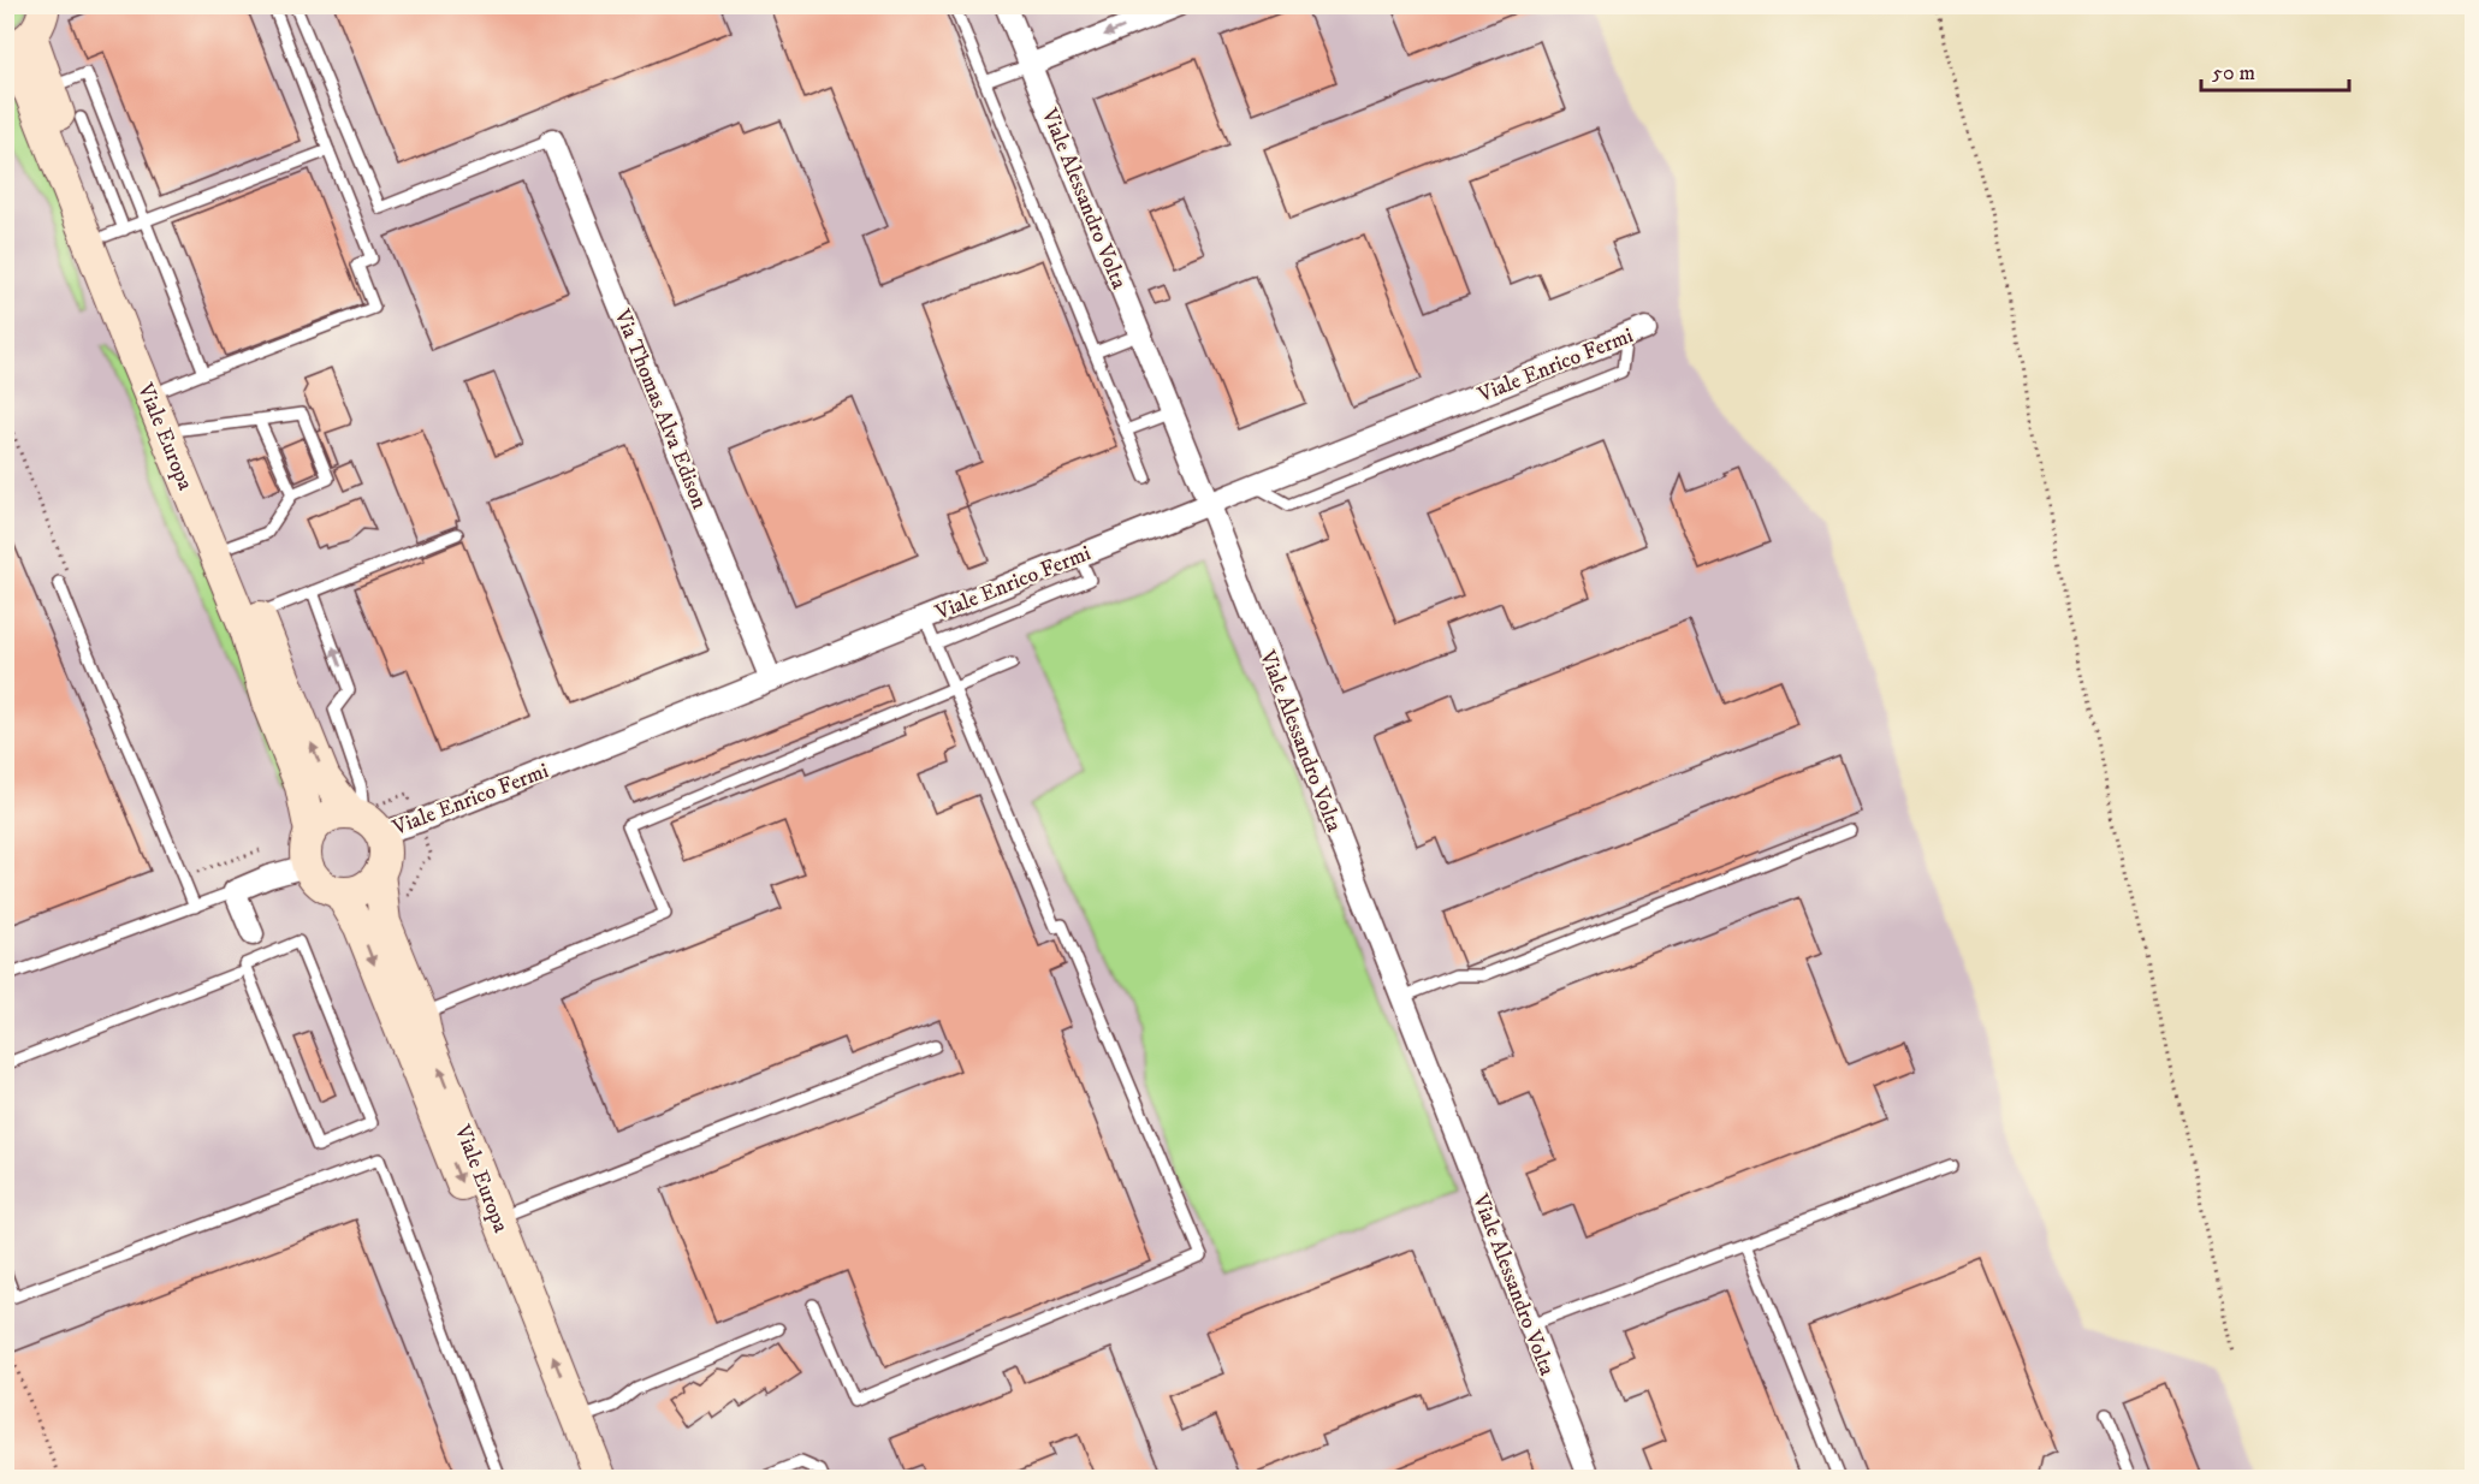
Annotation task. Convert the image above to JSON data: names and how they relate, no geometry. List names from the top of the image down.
{
  "streets": {
    "main road": ["Viale Europa"],
    "street": ["Viale Alessandro Volta", "Viale Enrico Fermi", "Via Thomas Alva Edison"]
  },
  "crossings": [
    ["Viale Alessandro Volta", "Viale Enrico Fermi"],
    ["Viale Enrico Fermi", "Via Thomas Alva Edison"],
    ["Viale Enrico Fermi", "Viale Europa"]
  ],
  "scale_bar": "50 m"
}
